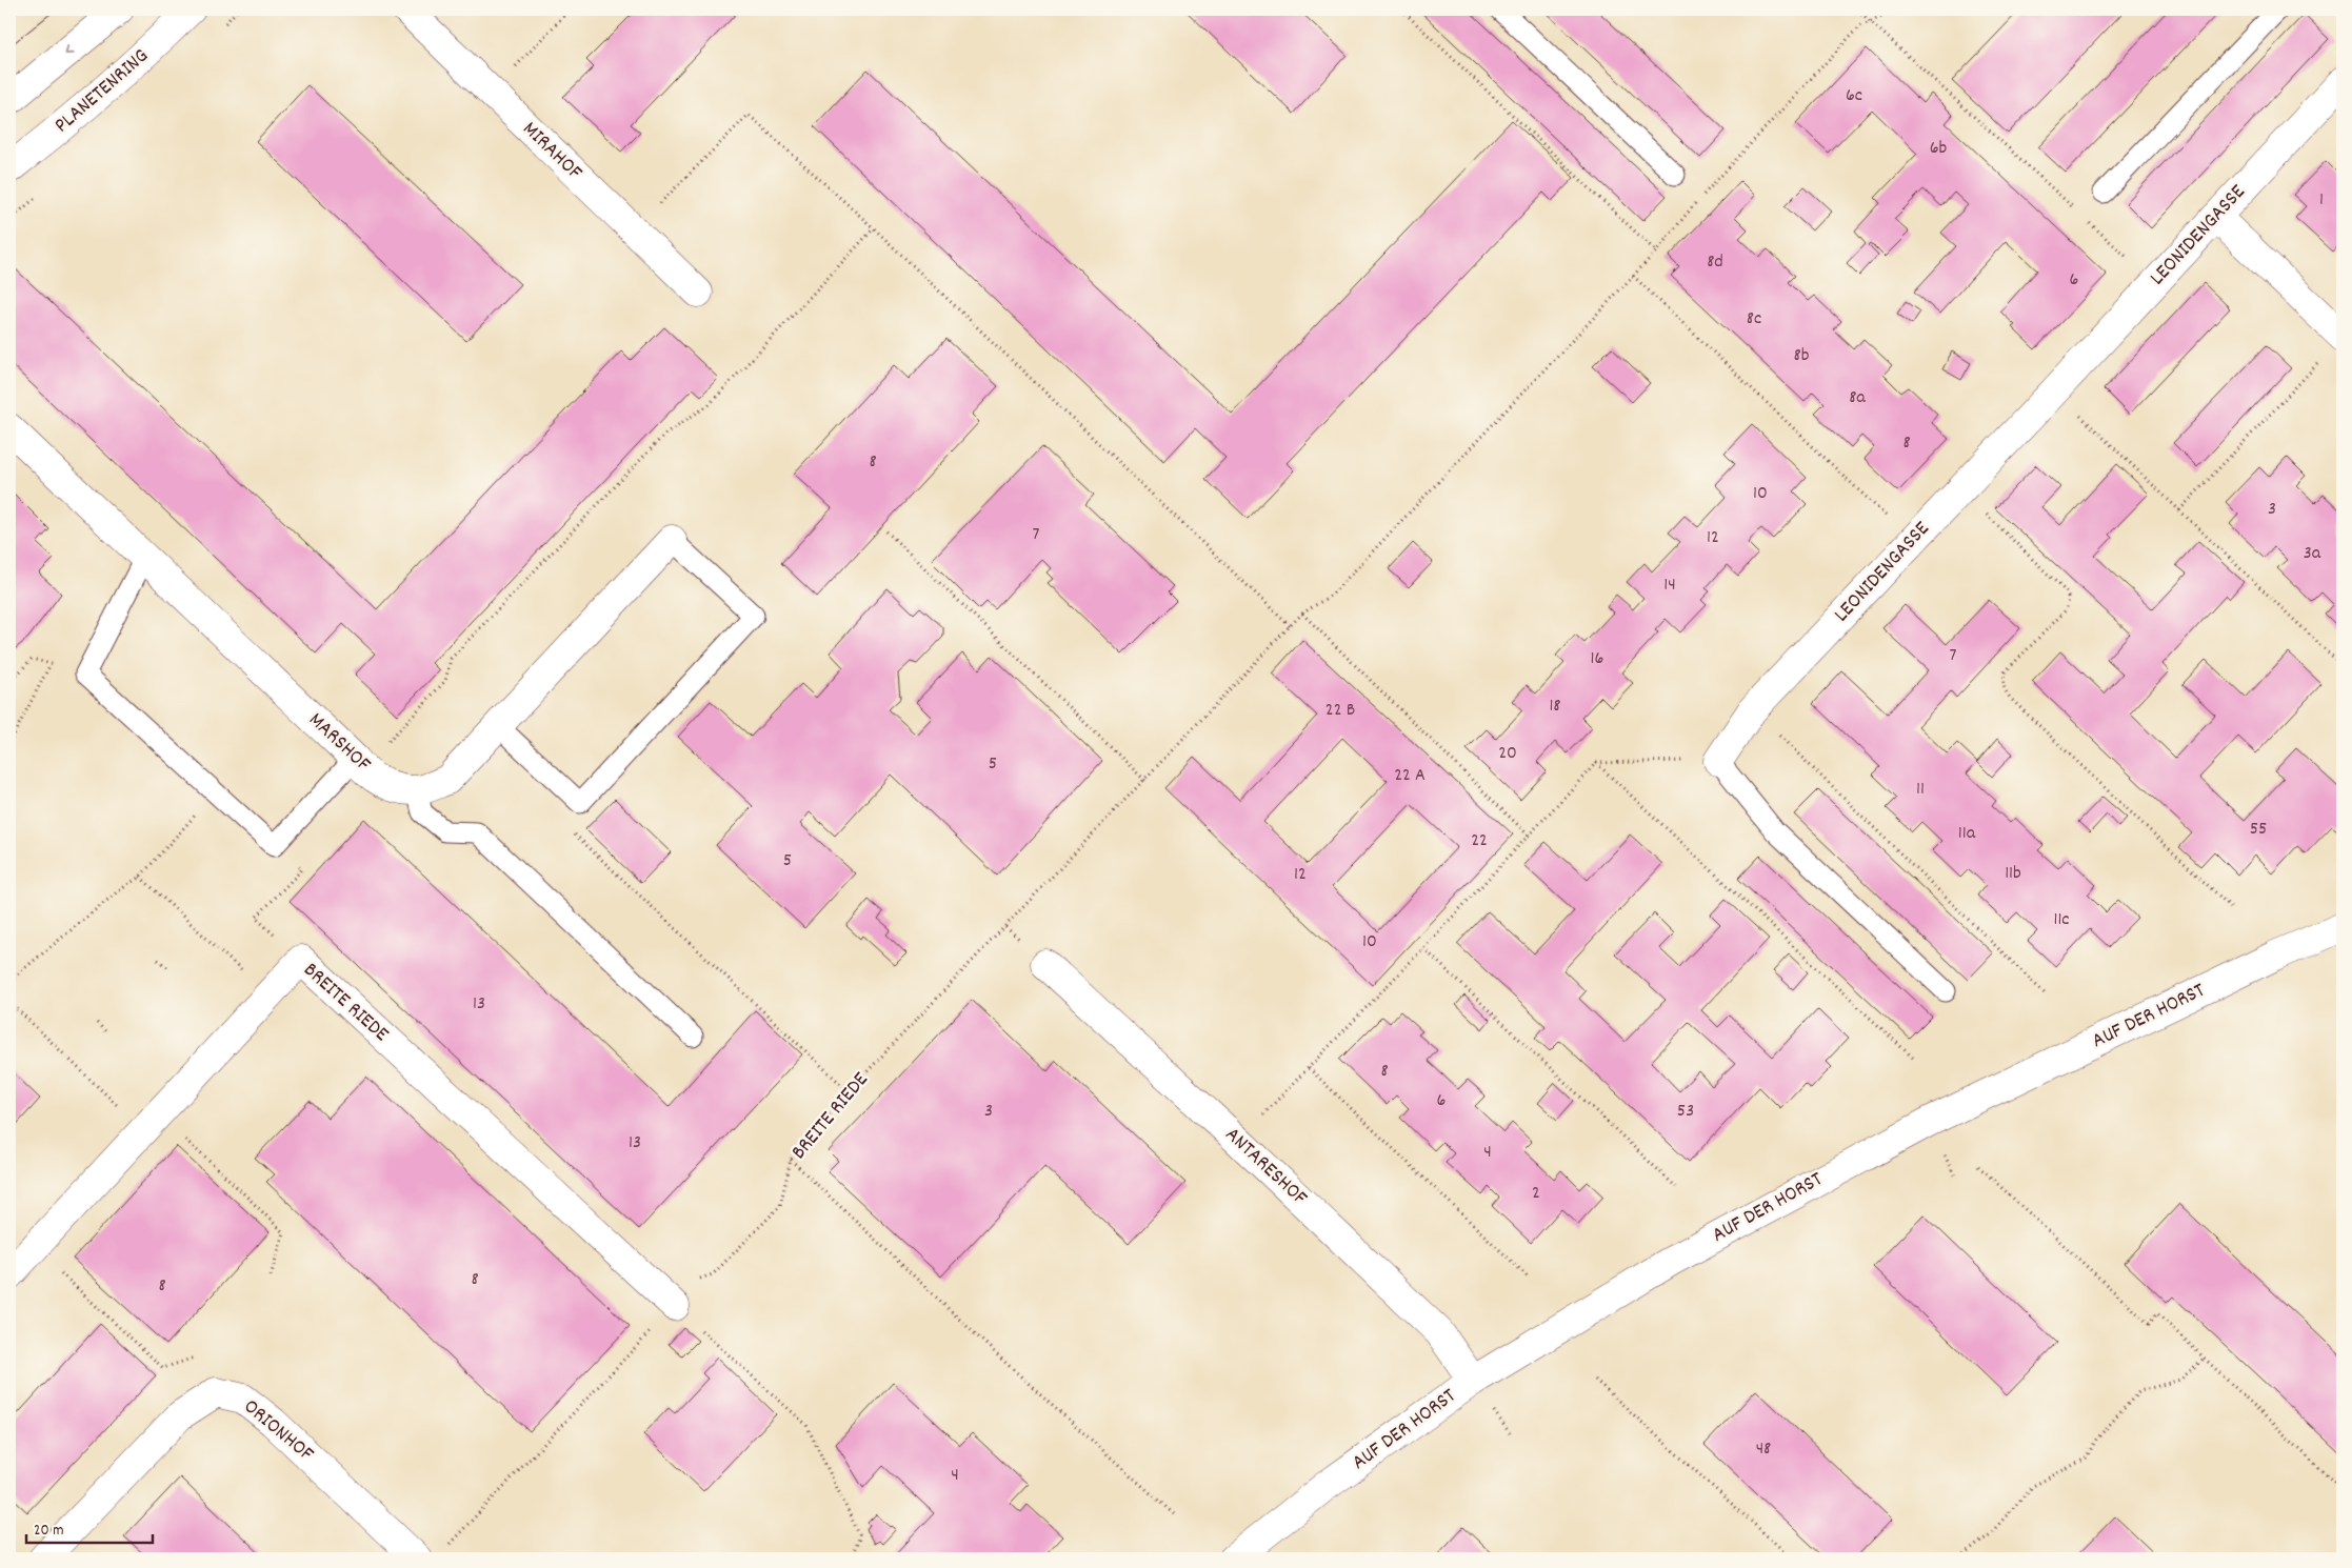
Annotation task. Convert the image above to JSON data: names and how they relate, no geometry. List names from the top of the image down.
{
  "streets": {
    "street": [
      "PLANETENRING",
      "MIRAHOF",
      "LEONIDENGASSE",
      "MARSHOF",
      "BREITE RIEDE",
      "AUF DER HORST",
      "ANTARESHOF",
      "ORIONHOF"
    ]
  },
  "crossings": [
    ["AUF DER HORST", "ANTARESHOF"]
  ],
  "house_numbers": [
    "6c",
    "6b",
    "1",
    "8d",
    "6",
    "8c",
    "8b",
    "8a",
    "8",
    "8",
    "10",
    "3",
    "7",
    "12",
    "3a",
    "14",
    "7",
    "16",
    "18",
    "22 B",
    "20",
    "5",
    "22 A",
    "11",
    "55",
    "11a",
    "22",
    "5",
    "11b",
    "12",
    "11c",
    "10",
    "13",
    "8",
    "6",
    "3",
    "53",
    "13",
    "4",
    "2",
    "8",
    "8",
    "48",
    "4"
  ],
  "scale_bar": "20 m"
}
